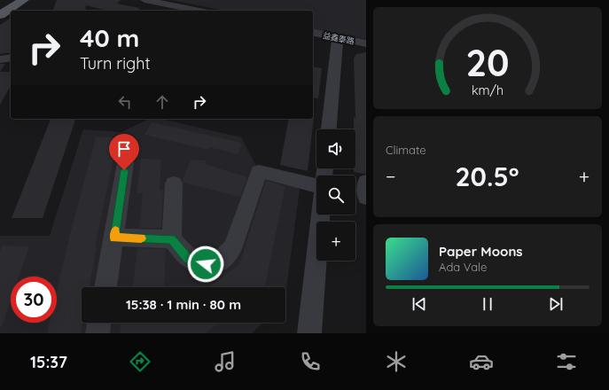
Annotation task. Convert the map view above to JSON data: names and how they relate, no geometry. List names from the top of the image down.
{
  "streets": {
    "street": ["益鑫泰路"]
  },
  "page": {
    "turn": ["40 m", "Turn right"],
    "tile": "Climate",
    "map_buttons": "+",
    "heat": ["−", "20.5°", "+"],
    "song": ["Paper Moons", "Ada Vale"],
    "limit": "30",
    "trip": "15:38 · 1 min · 80 m",
    "tabs": "15:37",
    "gauge": ["20", "km/h"]
  }
}
